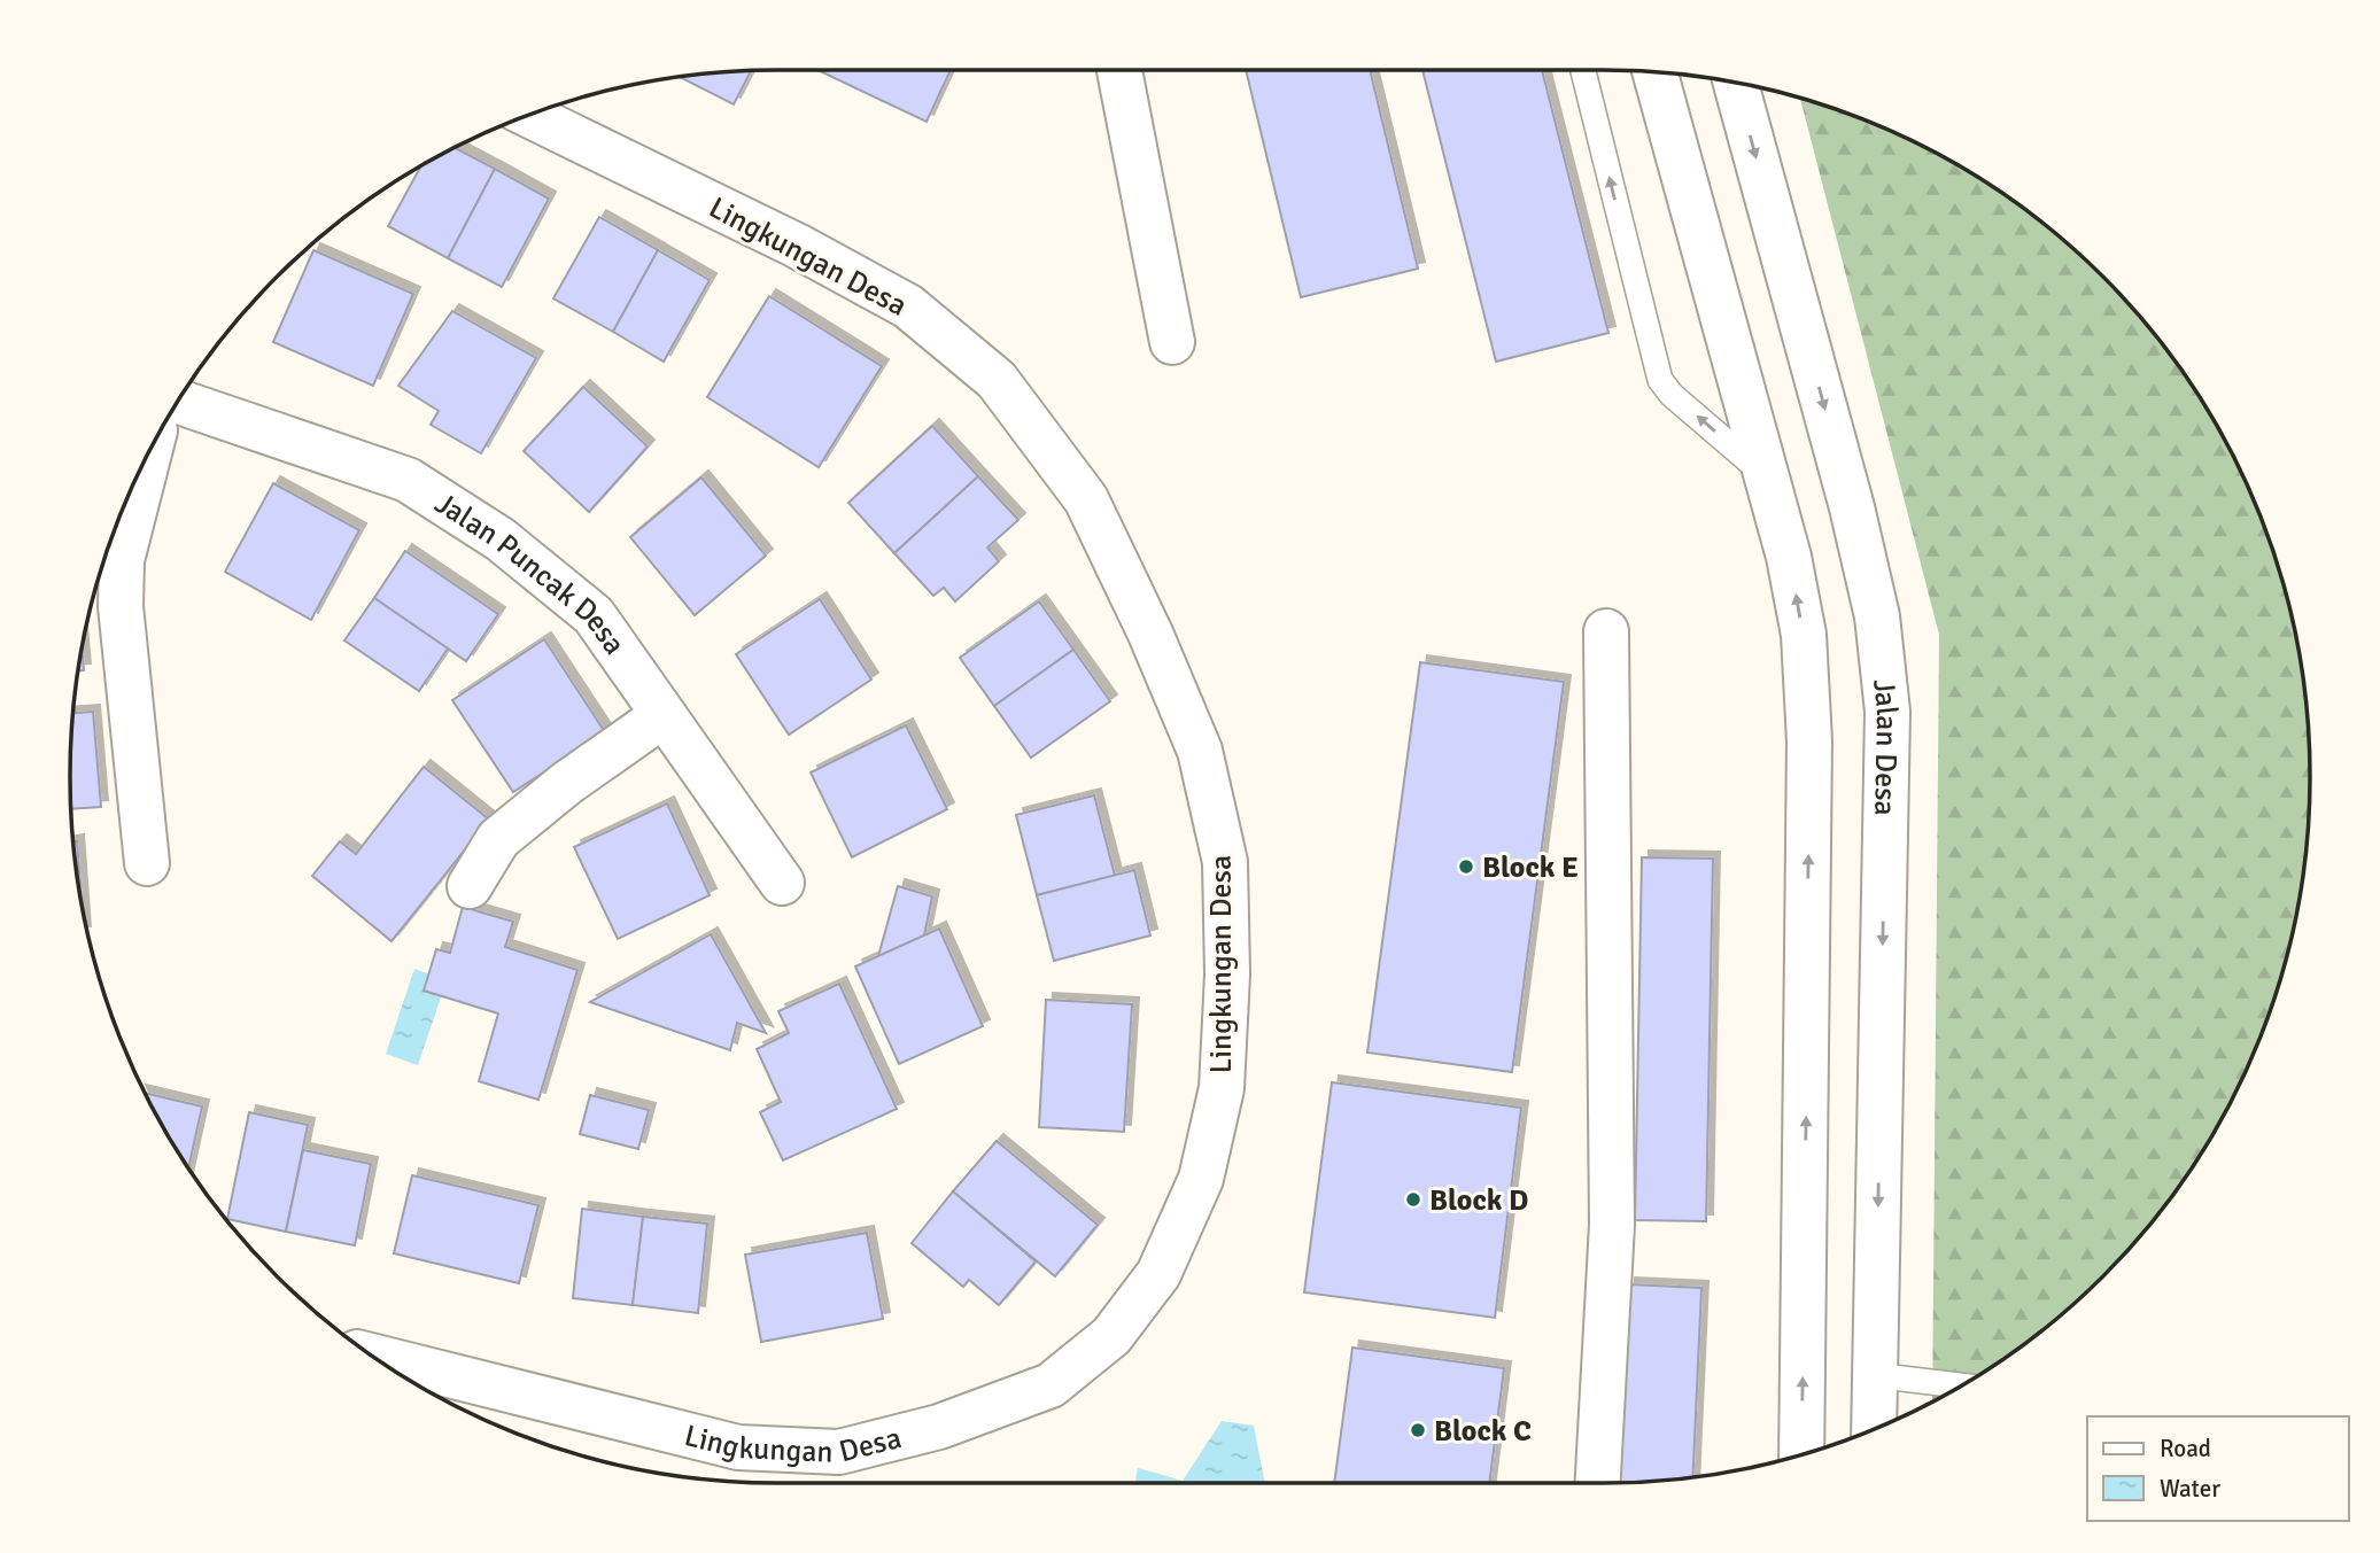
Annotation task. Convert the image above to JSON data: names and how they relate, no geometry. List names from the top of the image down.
{
  "streets": {
    "street": ["Lingkungan Desa", "Jalan Puncak Desa", "Jalan Desa"]
  },
  "places": ["Block E", "Block D", "Block C"],
  "legend": ["Road", "Water"]
}
